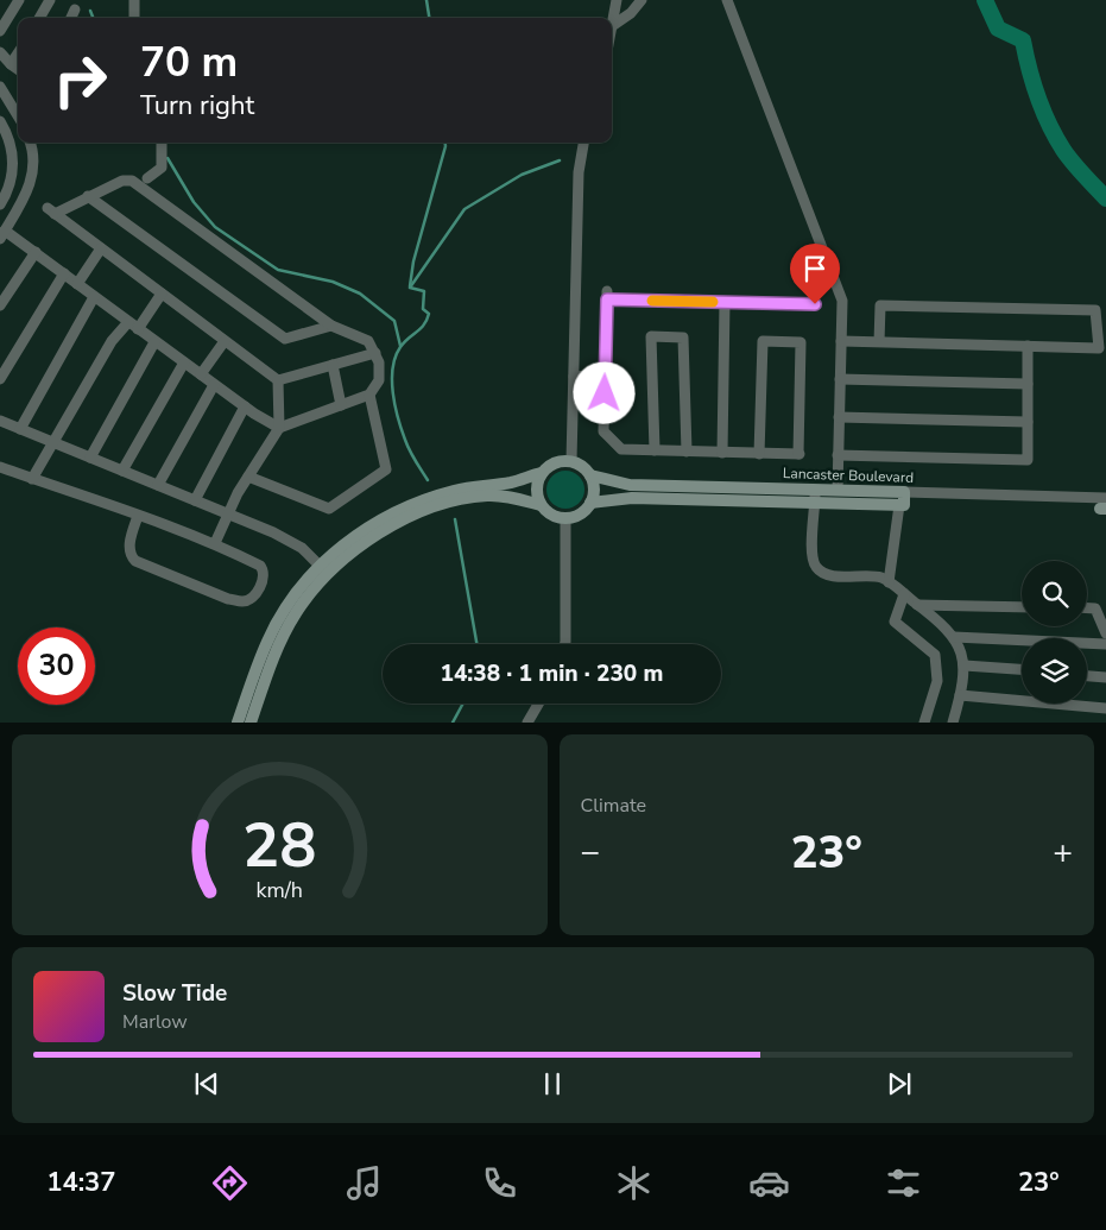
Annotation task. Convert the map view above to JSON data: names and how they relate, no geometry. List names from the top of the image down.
{
  "streets": {
    "main road": ["Lancaster Boulevard"]
  },
  "page": {
    "turn": ["70 m", "Turn right"],
    "limit": "30",
    "trip": "14:38 · 1 min · 230 m",
    "tile": "Climate",
    "heat": ["−", "23°", "+"],
    "song": ["Slow Tide", "Marlow"],
    "tabs": ["14:37", "23°"],
    "gauge": ["28", "km/h"]
  }
}
